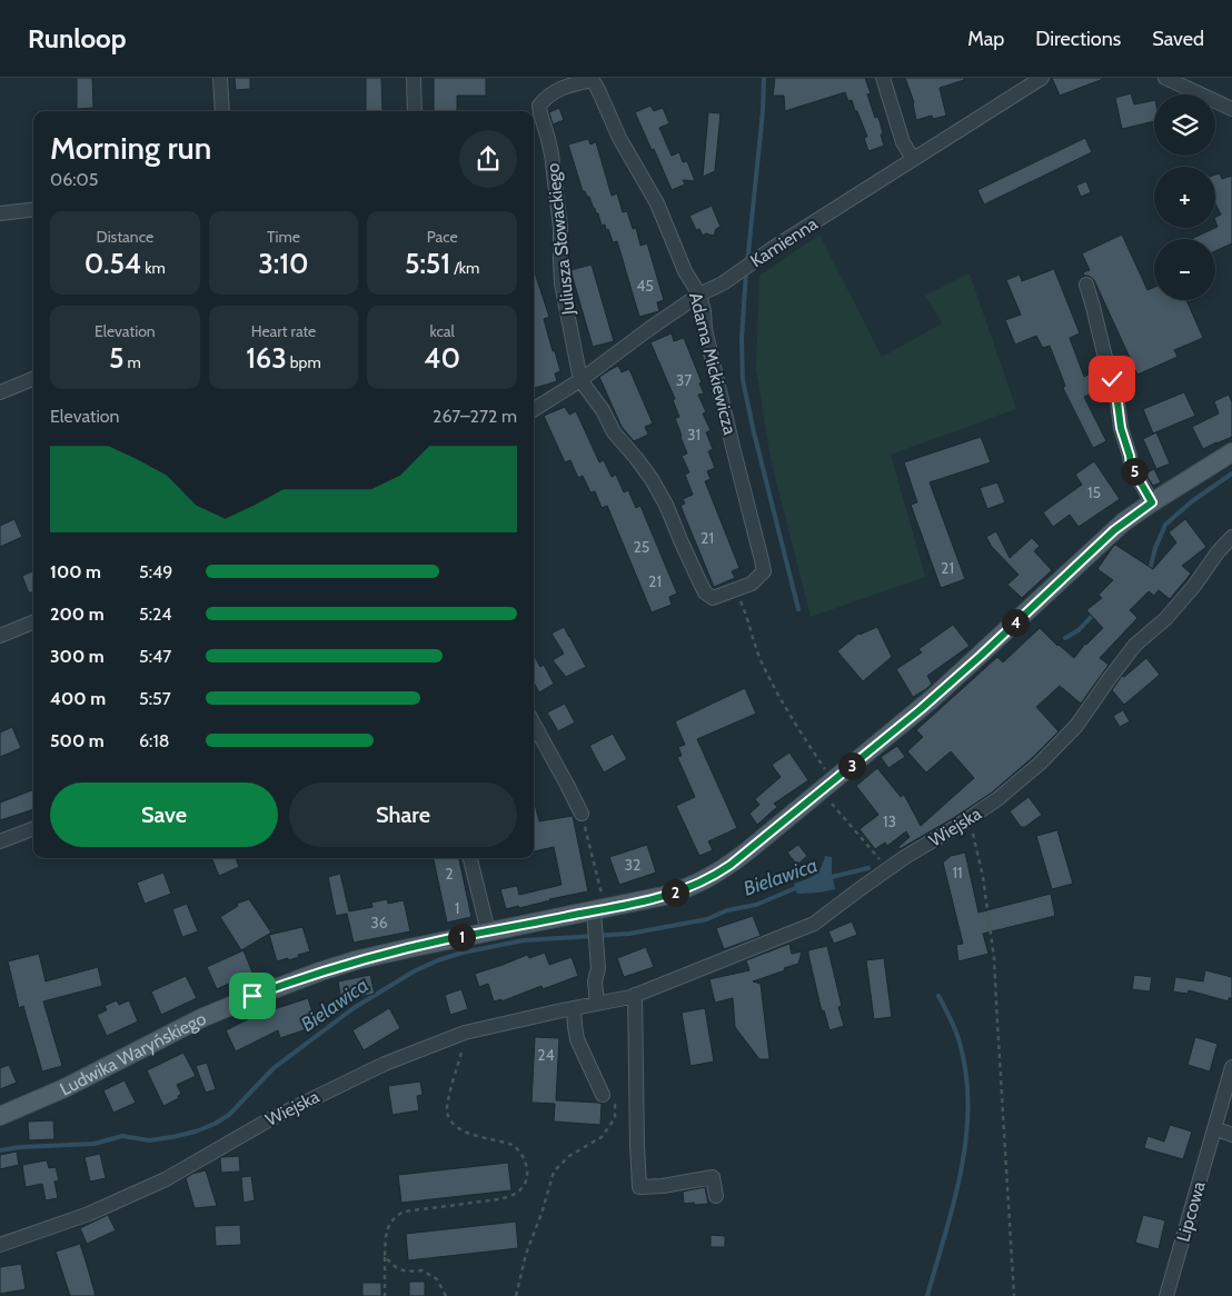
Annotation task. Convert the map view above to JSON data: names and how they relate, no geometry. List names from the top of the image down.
{
  "streets": {
    "main road": ["Ludwika Waryńskiego"],
    "street": [
      "Juliusza Słowackiego",
      "Kamienna",
      "Adama Mickiewicza",
      "Wiejska",
      "Lipcowa"
    ]
  },
  "crossings": [
    ["Juliusza Słowackiego", "Kamienna"],
    ["Juliusza Słowackiego", "Adama Mickiewicza"],
    ["Kamienna", "Adama Mickiewicza"]
  ],
  "water": ["Bielawica"],
  "house_numbers": [
    "45",
    "37",
    "31",
    "15",
    "21",
    "25",
    "21",
    "21",
    "13",
    "32",
    "11",
    "2",
    "1",
    "36",
    "24"
  ],
  "page": {
    "header": "Runloop",
    "nav": ["Map", "Directions", "Saved"],
    "map_buttons": ["+", "−"],
    "heading": ["Morning run", "06:05"],
    "stats": [
      ["Distance", "0.54 km"],
      ["Time", "3:10"],
      ["Pace", "5:51 /km"],
      ["Elevation", "5 m"],
      ["Heart rate", "163 bpm"],
      ["kcal", "40"]
    ],
    "chart": ["Elevation", "267–272 m"],
    "pins": [
      "5",
      "4",
      "3",
      "2",
      "1"
    ],
    "list": [
      {
        "name": "100 m",
        "note": "5:49"
      },
      {
        "name": "200 m",
        "note": "5:24"
      },
      {
        "name": "300 m",
        "note": "5:47"
      },
      {
        "name": "400 m",
        "note": "5:57"
      },
      {
        "name": "500 m",
        "note": "6:18"
      }
    ],
    "buttons": ["Save", "Share"]
  }
}
